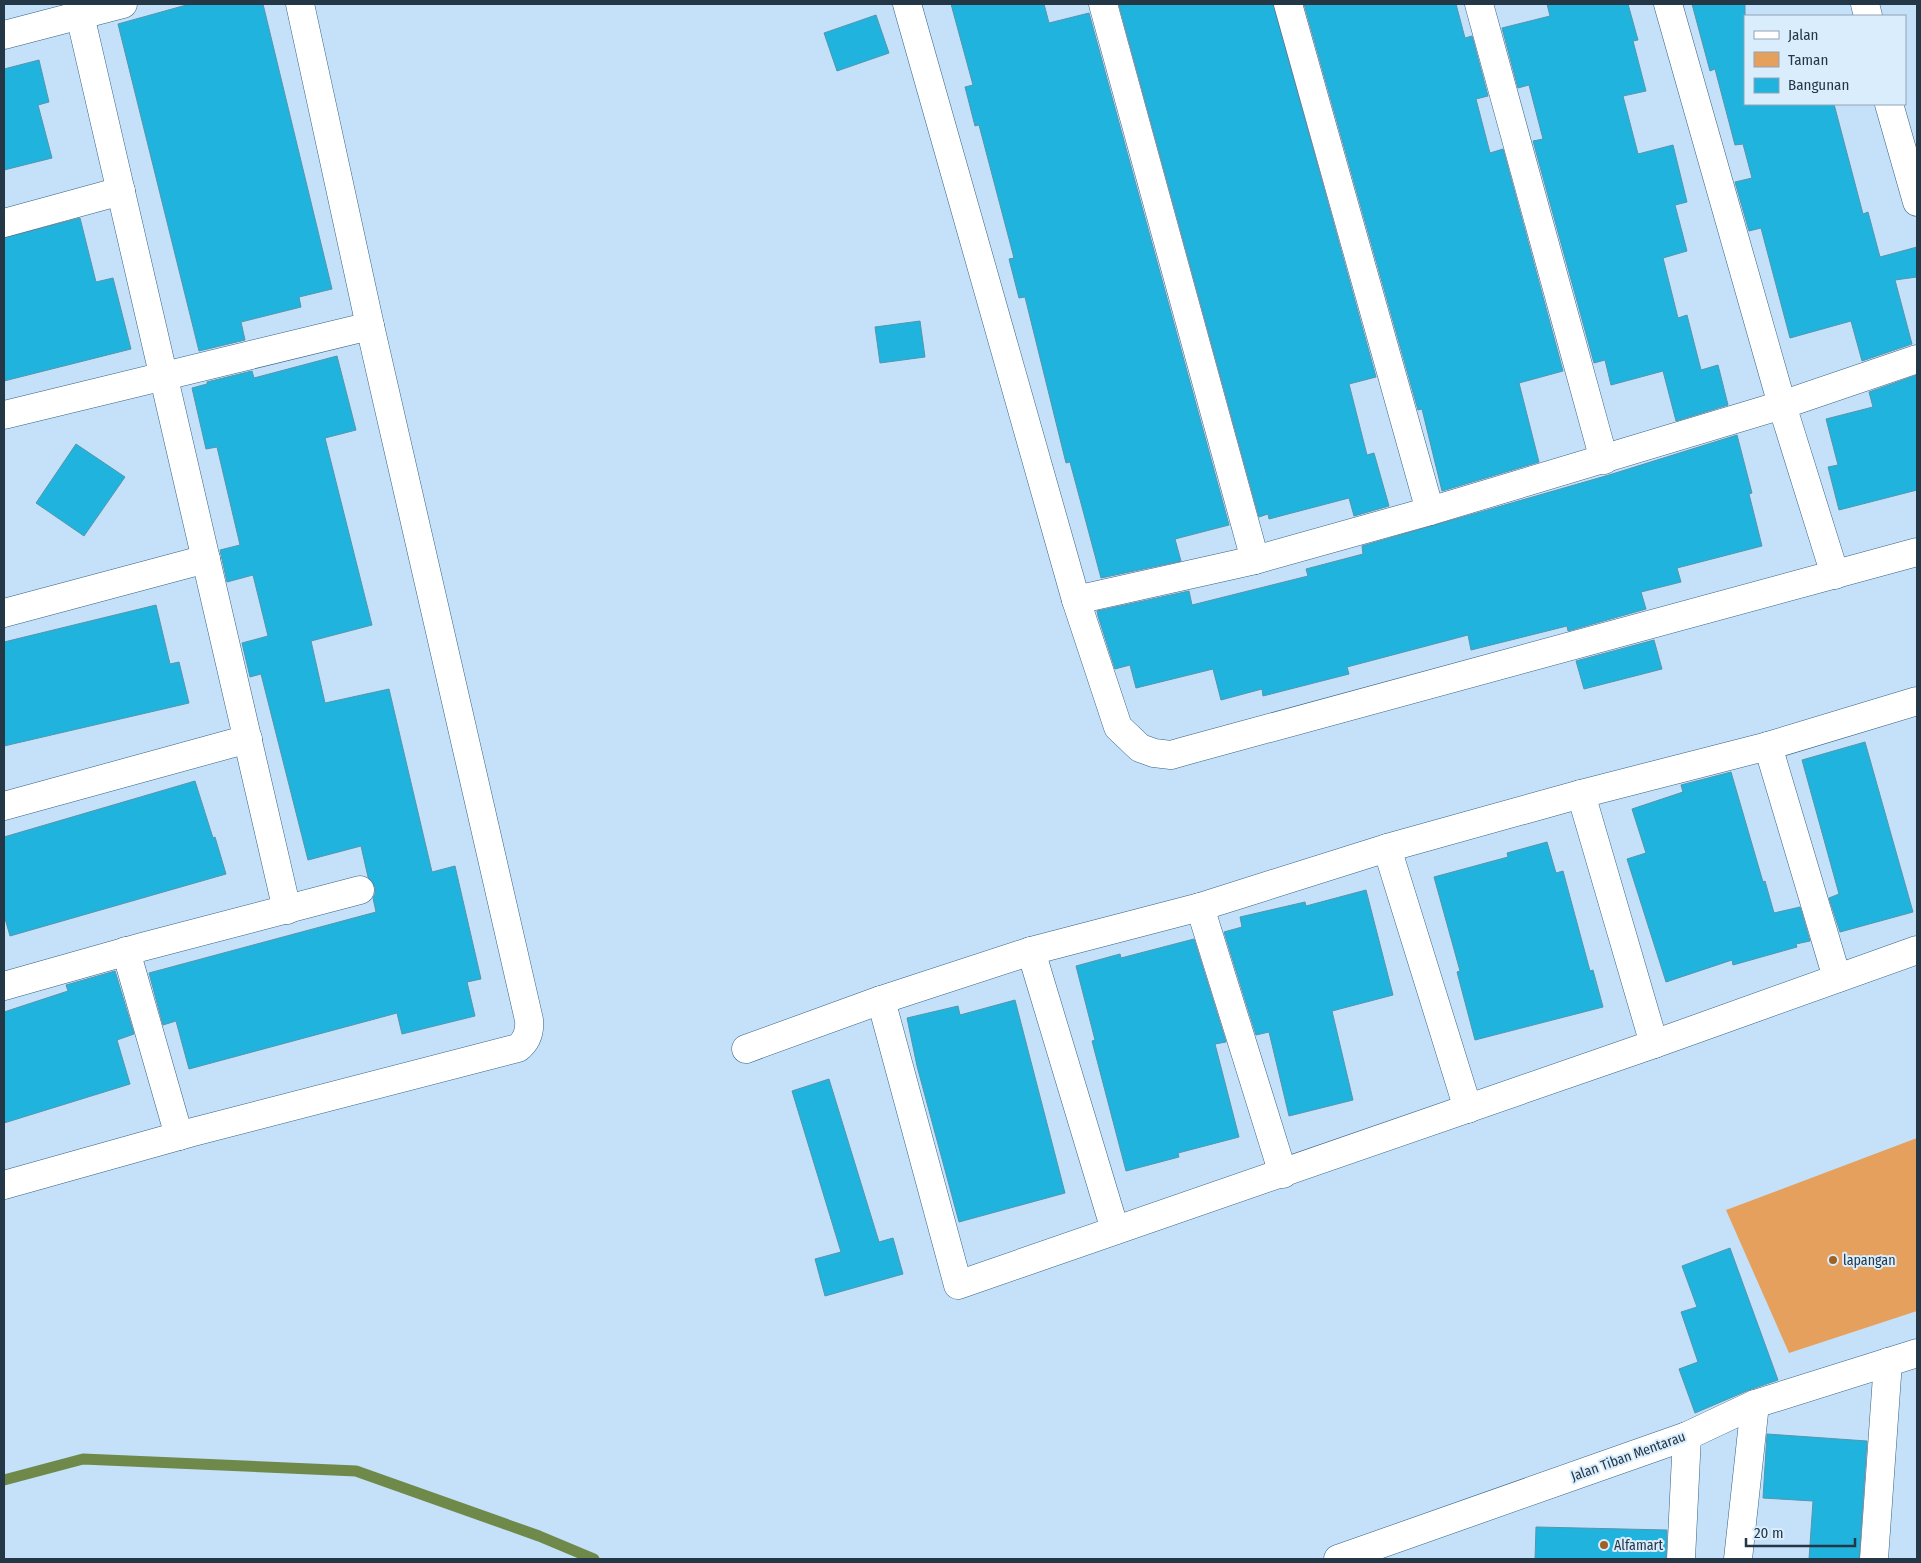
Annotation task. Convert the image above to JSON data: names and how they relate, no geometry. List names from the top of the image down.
{
  "streets": {
    "street": ["Jalan Tiban Mentarau"]
  },
  "places": ["lapangan", "Alfamart"],
  "legend": ["Jalan", "Taman", "Bangunan"],
  "scale_bar": "20 m"
}
